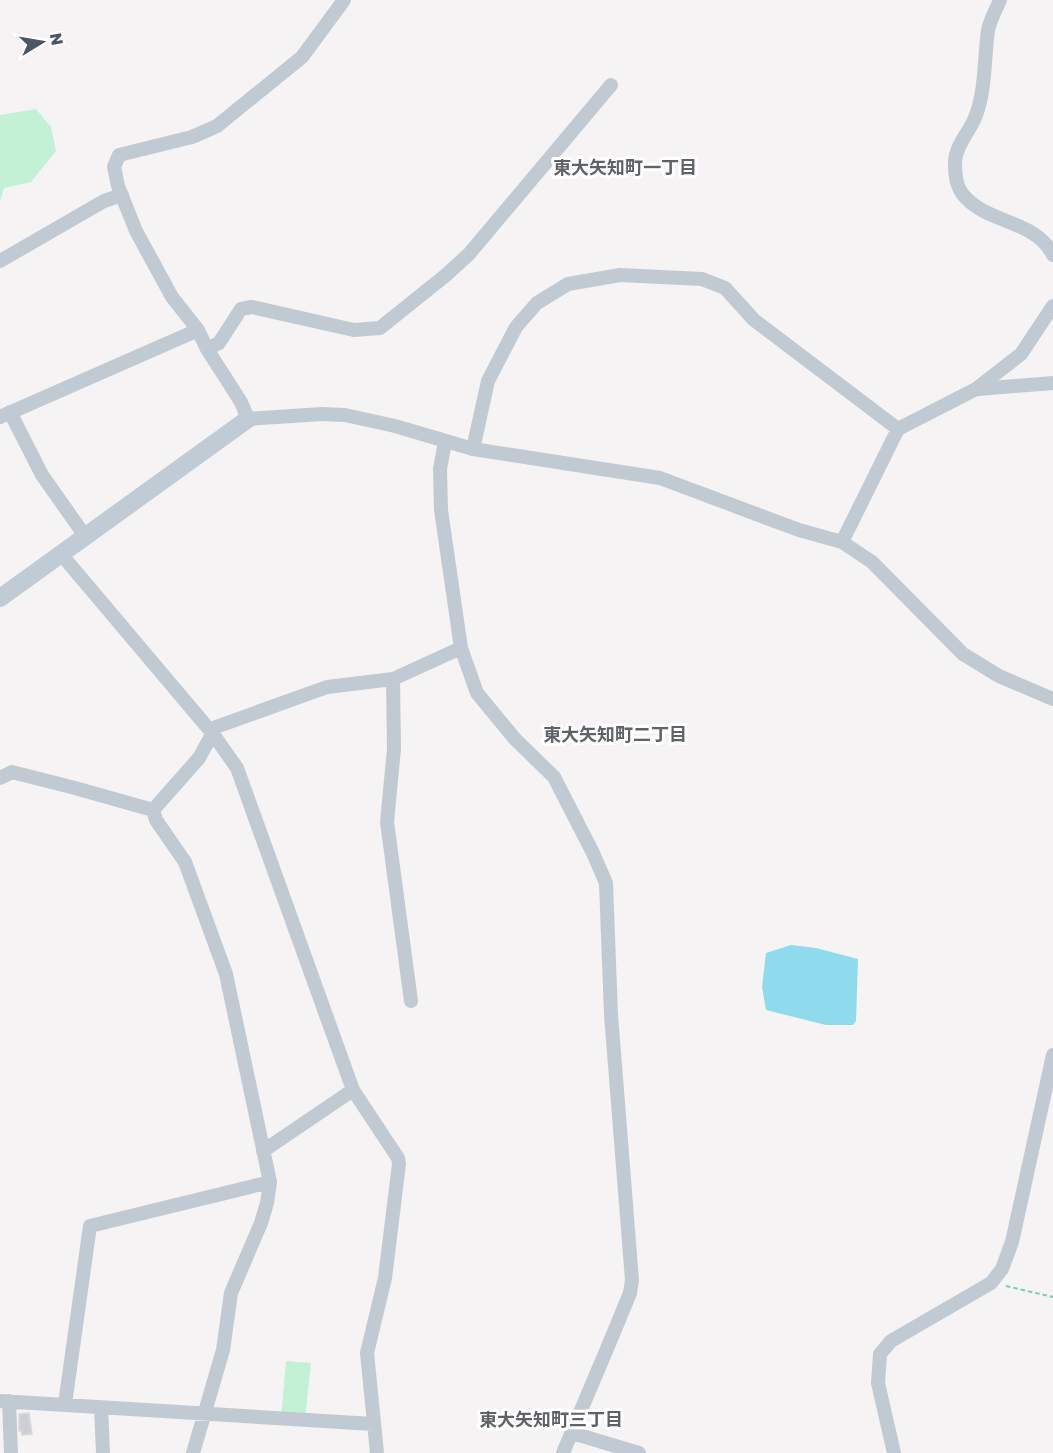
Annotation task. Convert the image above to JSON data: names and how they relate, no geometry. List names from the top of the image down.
{
  "districts": ["東大矢知町一丁目", "東大矢知町二丁目", "東大矢知町三丁目"],
  "north": "right"
}
